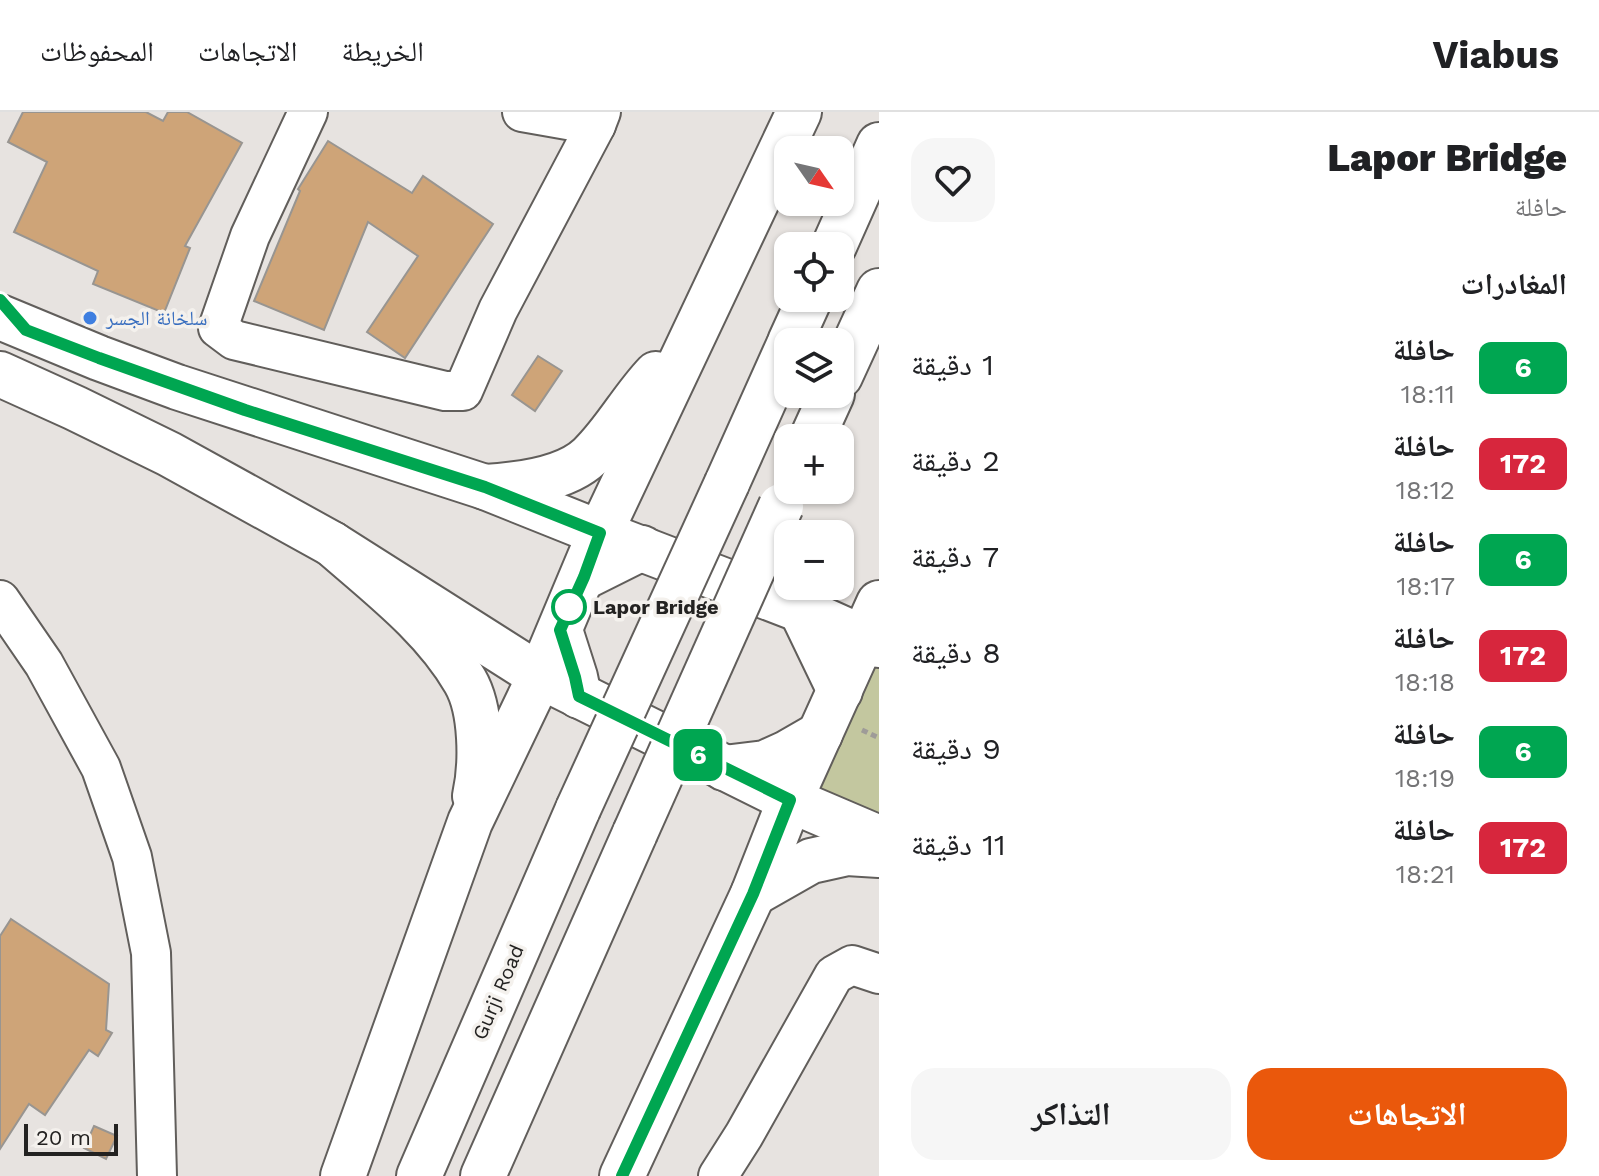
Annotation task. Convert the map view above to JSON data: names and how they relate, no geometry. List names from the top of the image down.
{
  "streets": {
    "main road": ["Gurji Road"]
  },
  "places": ["سلخانة الجسر", "Lapor Bridge"],
  "lines": ["bus line 6"],
  "scale_bar": "20 m",
  "north": "bottom right",
  "page": {
    "header": "Viabus",
    "nav": ["الخريطة", "الاتجاهات", "المحفوظات"],
    "heading": [
      ["Lapor Bridge", "حافلة"],
      "المغادرات"
    ],
    "on_map": "6",
    "map_buttons": ["+", "−"],
    "list": [
      {
        "mark": "6",
        "name": "حافلة",
        "note": "18:11",
        "value": "1 دقيقة"
      },
      {
        "mark": "172",
        "name": "حافلة",
        "note": "18:12",
        "value": "2 دقيقة"
      },
      {
        "mark": "6",
        "name": "حافلة",
        "note": "18:17",
        "value": "7 دقيقة"
      },
      {
        "mark": "172",
        "name": "حافلة",
        "note": "18:18",
        "value": "8 دقيقة"
      },
      {
        "mark": "6",
        "name": "حافلة",
        "note": "18:19",
        "value": "9 دقيقة"
      },
      {
        "mark": "172",
        "name": "حافلة",
        "note": "18:21",
        "value": "11 دقيقة"
      }
    ],
    "buttons": ["الاتجاهات", "التذاكر"],
    "scale": "20 m"
  }
}
